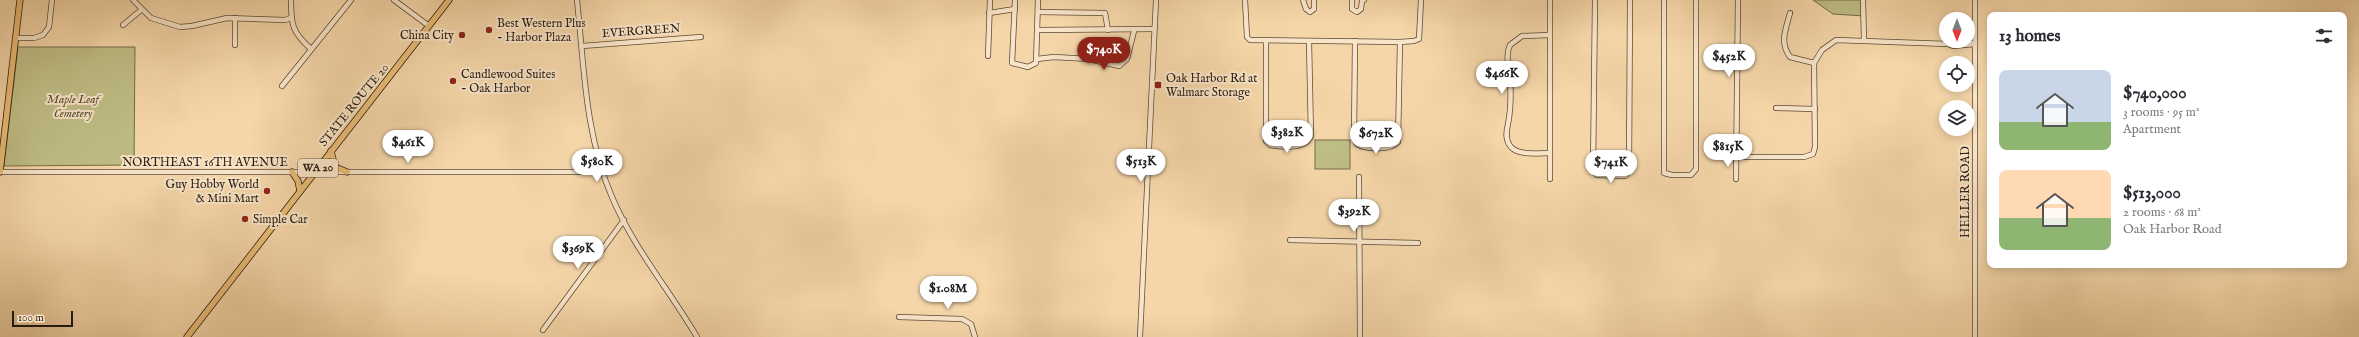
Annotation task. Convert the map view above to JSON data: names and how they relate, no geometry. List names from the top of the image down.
{
  "streets": {
    "main road": ["STATE ROUTE 20", "WA 20"],
    "street": ["EVERGREEN", "NORTHEAST 16TH AVENUE", "HELLER ROAD"]
  },
  "crossings": [
    ["STATE ROUTE 20", "NORTHEAST 16TH AVENUE"]
  ],
  "parks": ["Maple Leaf Cemetery"],
  "places": {
    "other": [
      "Best Western Plus - Harbor Plaza",
      "China City",
      "Candlewood Suites - Oak Harbor",
      "Guy Hobby World & Mini Mart",
      "Simple Car"
    ],
    "transit": ["Oak Harbor Rd at Walmarc Storage"]
  },
  "scale_bar": "100 m",
  "north": "bottom",
  "page": {
    "heading": "13 homes",
    "price": [
      "$740K",
      "$452K",
      "$466K",
      "$382K",
      "$672K",
      "$461K",
      "$815K",
      "$580K",
      "$513K",
      "$741K",
      "$392K",
      "$369K",
      "$1.08M"
    ],
    "list": [
      {
        "name": "$740,000",
        "note": "3 rooms · 95 m² · Apartment"
      },
      {
        "name": "$513,000",
        "note": "2 rooms · 68 m² · Oak Harbor Road"
      }
    ],
    "scale": "100 m"
  }
}
